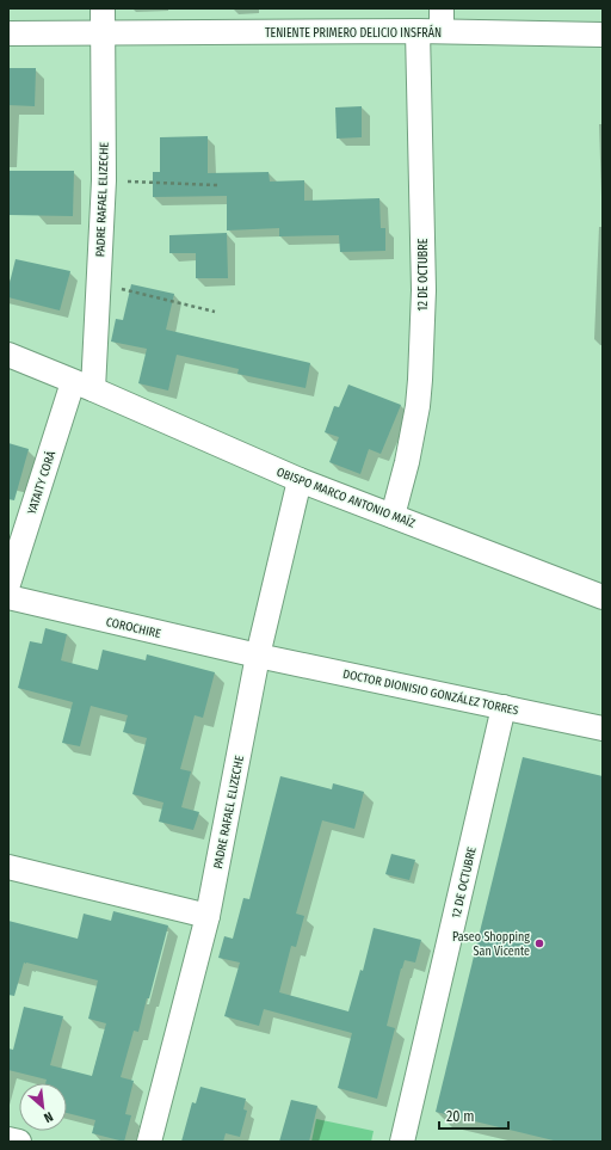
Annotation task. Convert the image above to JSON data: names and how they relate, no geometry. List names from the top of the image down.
{
  "streets": {
    "street": [
      "TENIENTE PRIMERO DELICIO INSFRÁN",
      "PADRE RAFAEL ELIZECHE",
      "12 DE OCTUBRE",
      "YATAITY CORÁ",
      "OBISPO MARCO ANTONIO MAÍZ",
      "COROCHIRE",
      "DOCTOR DIONISIO GONZÁLEZ TORRES"
    ]
  },
  "crossings": [
    ["TENIENTE PRIMERO DELICIO INSFRÁN", "PADRE RAFAEL ELIZECHE"],
    ["TENIENTE PRIMERO DELICIO INSFRÁN", "12 DE OCTUBRE"],
    ["PADRE RAFAEL ELIZECHE", "YATAITY CORÁ"],
    ["PADRE RAFAEL ELIZECHE", "OBISPO MARCO ANTONIO MAÍZ"],
    ["PADRE RAFAEL ELIZECHE", "COROCHIRE"],
    ["PADRE RAFAEL ELIZECHE", "DOCTOR DIONISIO GONZÁLEZ TORRES"],
    ["12 DE OCTUBRE", "OBISPO MARCO ANTONIO MAÍZ"],
    ["12 DE OCTUBRE", "DOCTOR DIONISIO GONZÁLEZ TORRES"],
    ["YATAITY CORÁ", "OBISPO MARCO ANTONIO MAÍZ"],
    ["COROCHIRE", "DOCTOR DIONISIO GONZÁLEZ TORRES"]
  ],
  "places": ["Paseo Shopping San Vicente"],
  "scale_bar": "20 m",
  "north": "bottom right"
}
